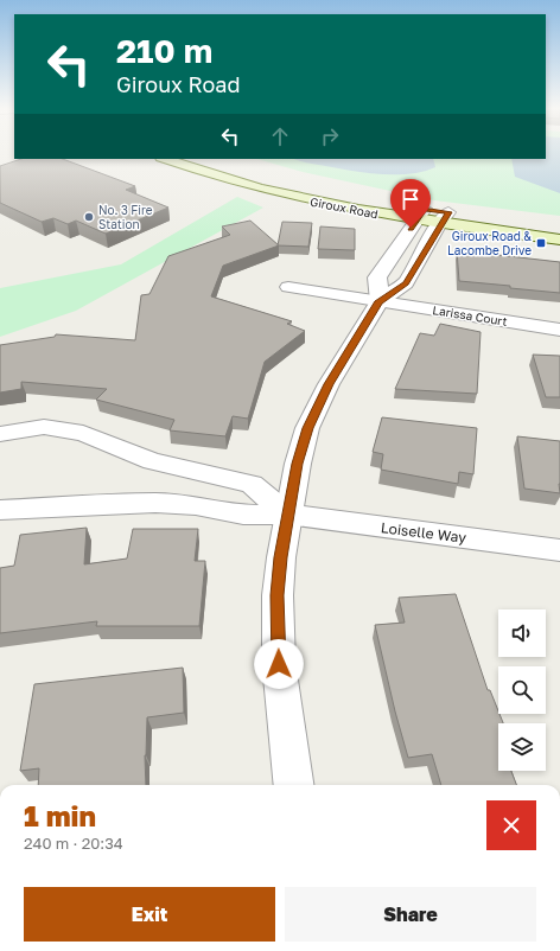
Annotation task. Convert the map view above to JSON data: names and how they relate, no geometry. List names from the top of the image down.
{
  "streets": {
    "main road": ["Giroux Road"],
    "street": ["Larissa Court", "Loiselle Way"]
  },
  "places": {
    "other": ["No. 3 Fire Station"],
    "transit": ["Giroux Road & Lacombe Drive"]
  },
  "page": {
    "turn": ["210 m", "Giroux Road"],
    "heading": ["1 min", "240 m · 20:34"],
    "buttons": ["Exit", "Share"]
  }
}
